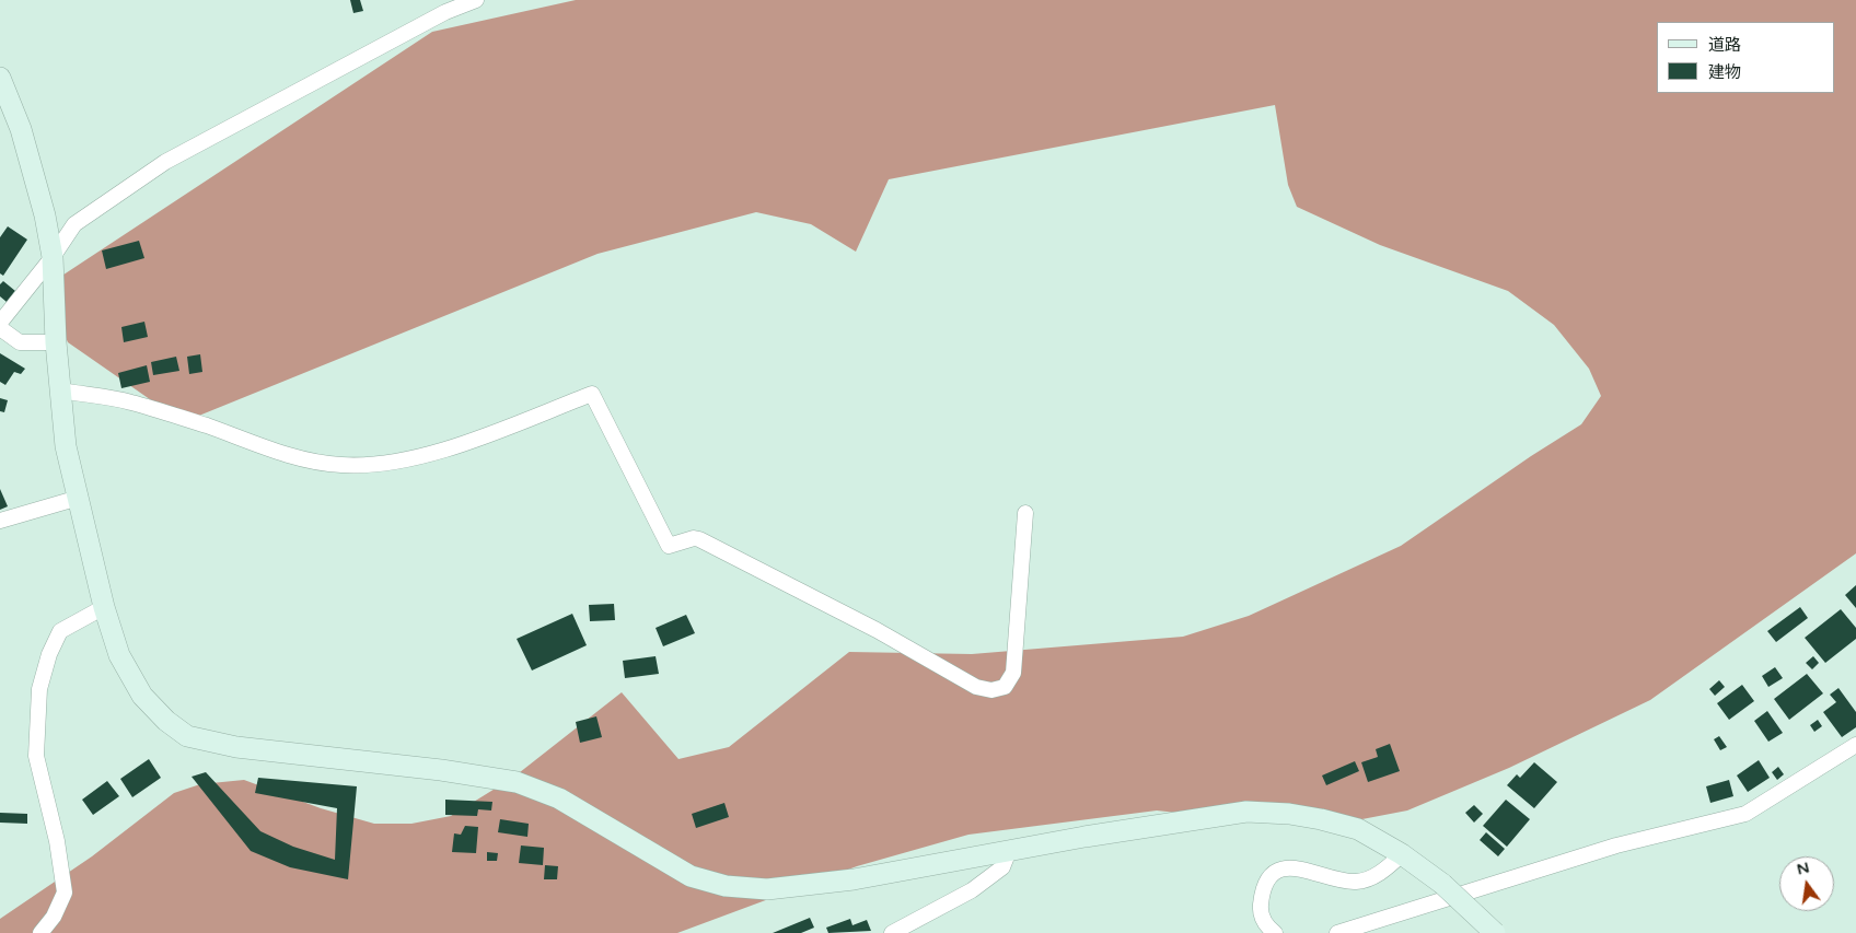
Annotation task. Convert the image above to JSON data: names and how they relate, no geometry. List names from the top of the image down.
{
  "legend": ["道路", "建物"],
  "north": "top"
}
